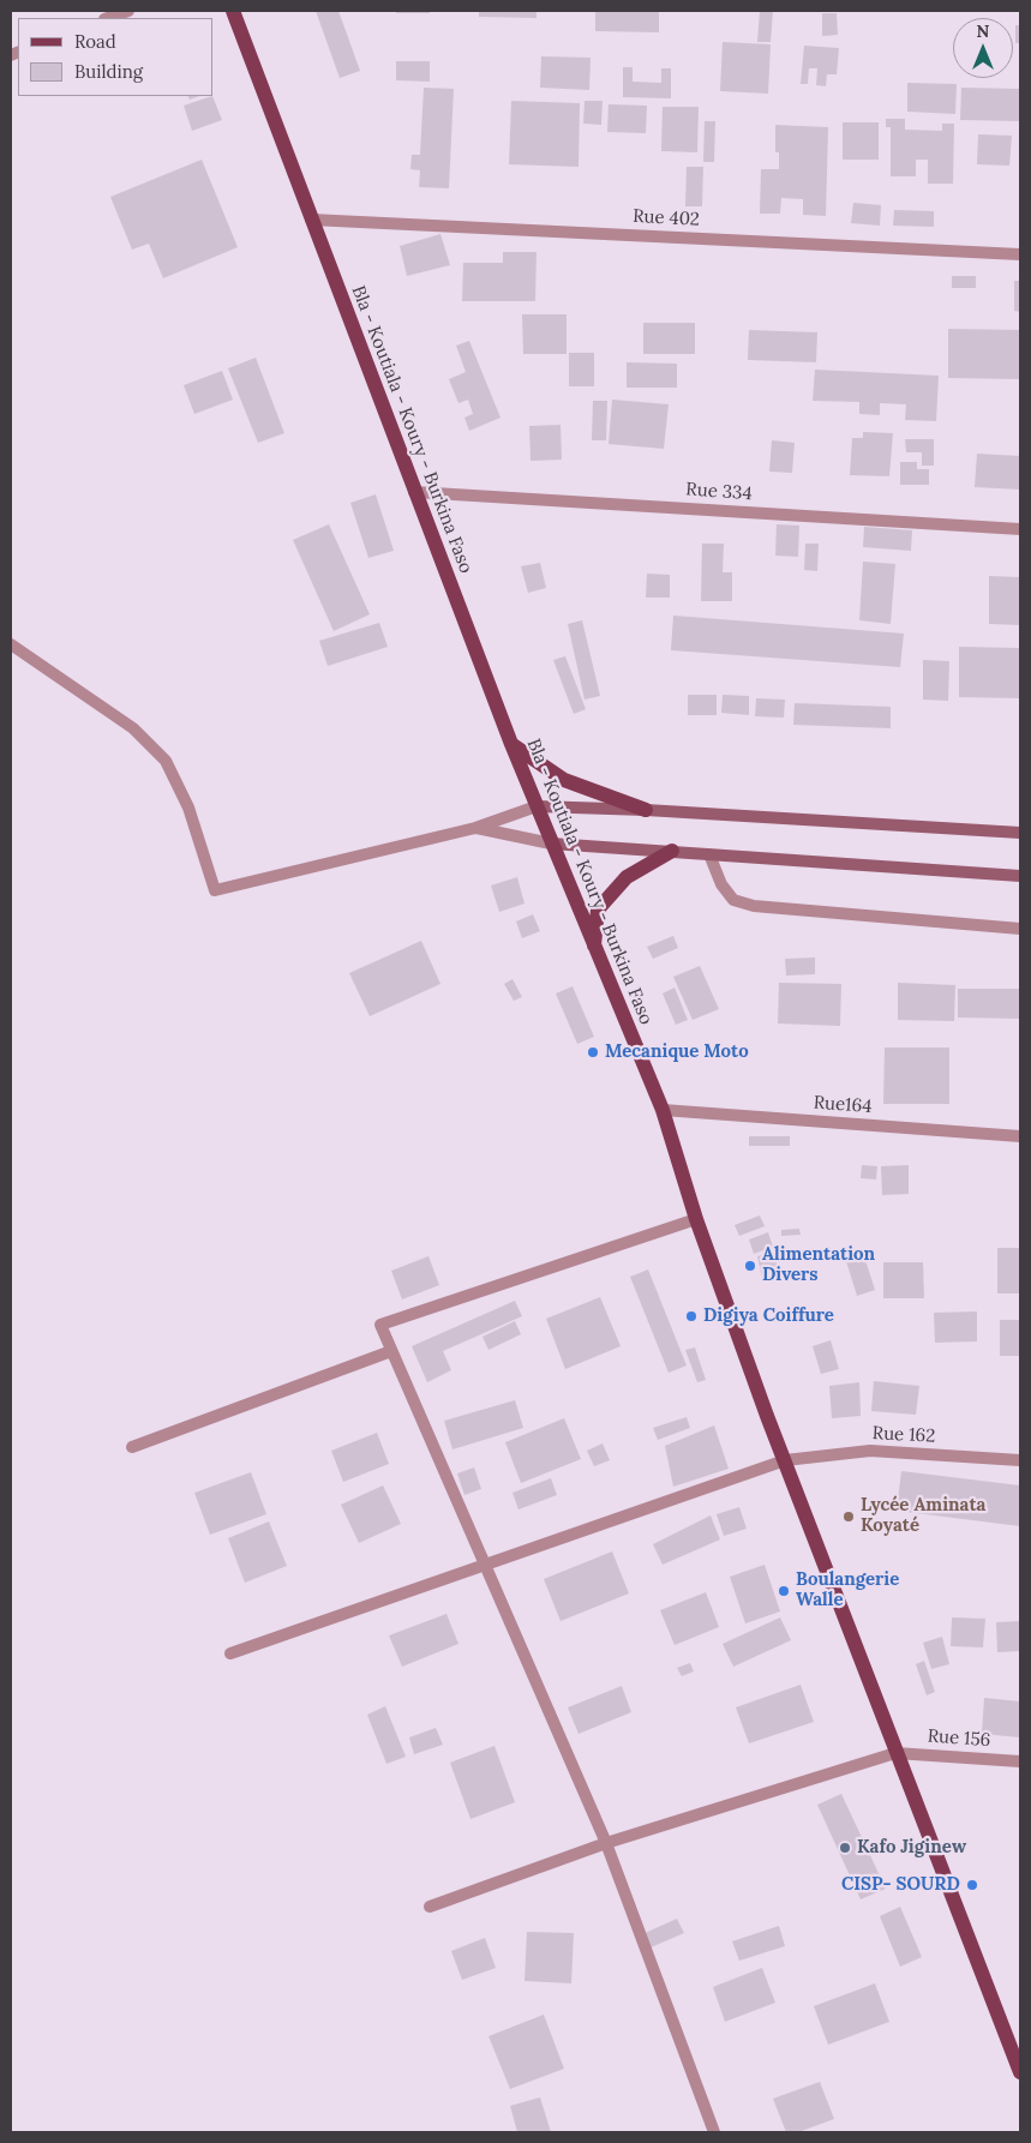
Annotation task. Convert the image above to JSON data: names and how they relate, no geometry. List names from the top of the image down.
{
  "streets": {
    "main road": ["Bla - Koutiala - Koury - Burkina Faso"],
    "street": [
      "Rue 402",
      "Rue 334",
      "Rue164",
      "Rue 162",
      "Rue 156"
    ]
  },
  "crossings": [
    ["Rue 402", "Bla - Koutiala - Koury - Burkina Faso"],
    ["Bla - Koutiala - Koury - Burkina Faso", "Rue 334"],
    ["Bla - Koutiala - Koury - Burkina Faso", "Rue164"],
    ["Bla - Koutiala - Koury - Burkina Faso", "Rue 162"],
    ["Bla - Koutiala - Koury - Burkina Faso", "Rue 156"]
  ],
  "places": [
    "Mecanique Moto",
    "Alimentation Divers",
    "Digiya Coiffure",
    "Lycée Aminata Koyaté",
    "Boulangerie Walle",
    "Kafo Jiginew",
    "CISP- SOURD"
  ],
  "legend": ["Road", "Building"],
  "north": "top"
}
